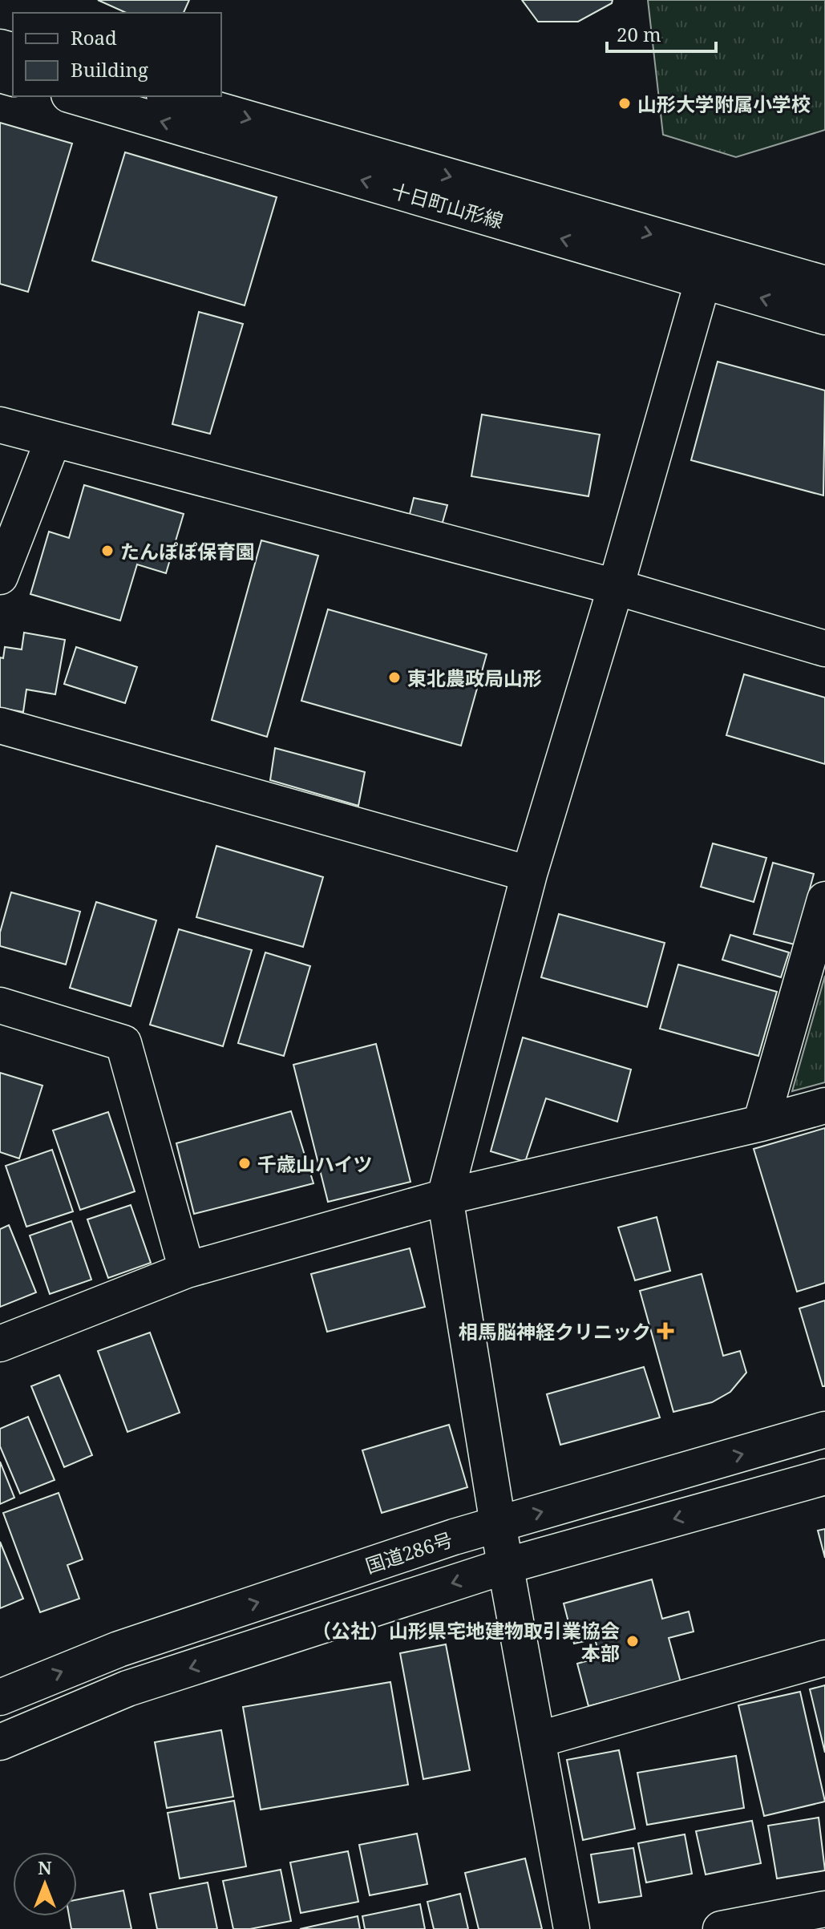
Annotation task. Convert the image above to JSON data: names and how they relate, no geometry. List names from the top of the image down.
{
  "streets": {
    "main road": ["十日町山形線", "国道286号"]
  },
  "places": {
    "other": [
      "山形大学附属小学校",
      "たんぽぽ保育園",
      "東北農政局山形",
      "千歳山ハイツ",
      "（公社）山形県宅地建物取引業協会 本部"
    ],
    "health": ["相馬脳神経クリニック"]
  },
  "legend": ["Road", "Building"],
  "scale_bar": "20 m",
  "north": "top"
}
